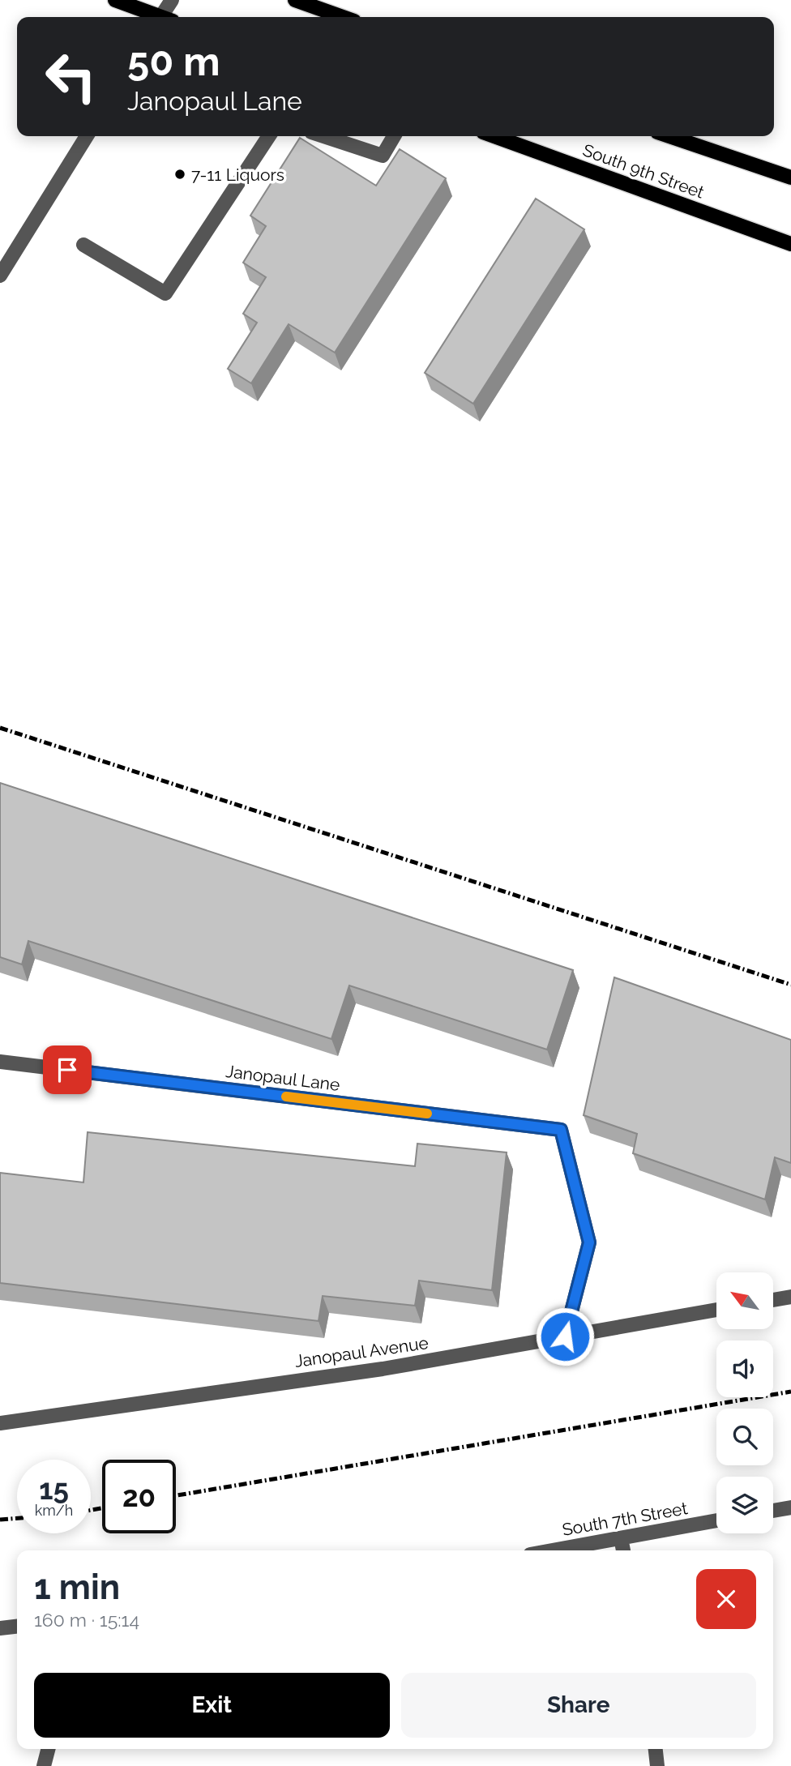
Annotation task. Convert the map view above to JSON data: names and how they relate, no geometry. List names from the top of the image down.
{
  "streets": {
    "main road": ["South 9th Street"],
    "street": ["Janopaul Lane", "Janopaul Avenue", "South 7th Street"]
  },
  "crossings": [
    ["Janopaul Lane", "Janopaul Avenue"]
  ],
  "places": ["7-11 Liquors"],
  "north": "top left",
  "page": {
    "turn": ["50 m", "Janopaul Lane"],
    "speed": "15 km/h",
    "limit": "20",
    "heading": ["1 min", "160 m · 15:14"],
    "buttons": ["Exit", "Share"]
  }
}
